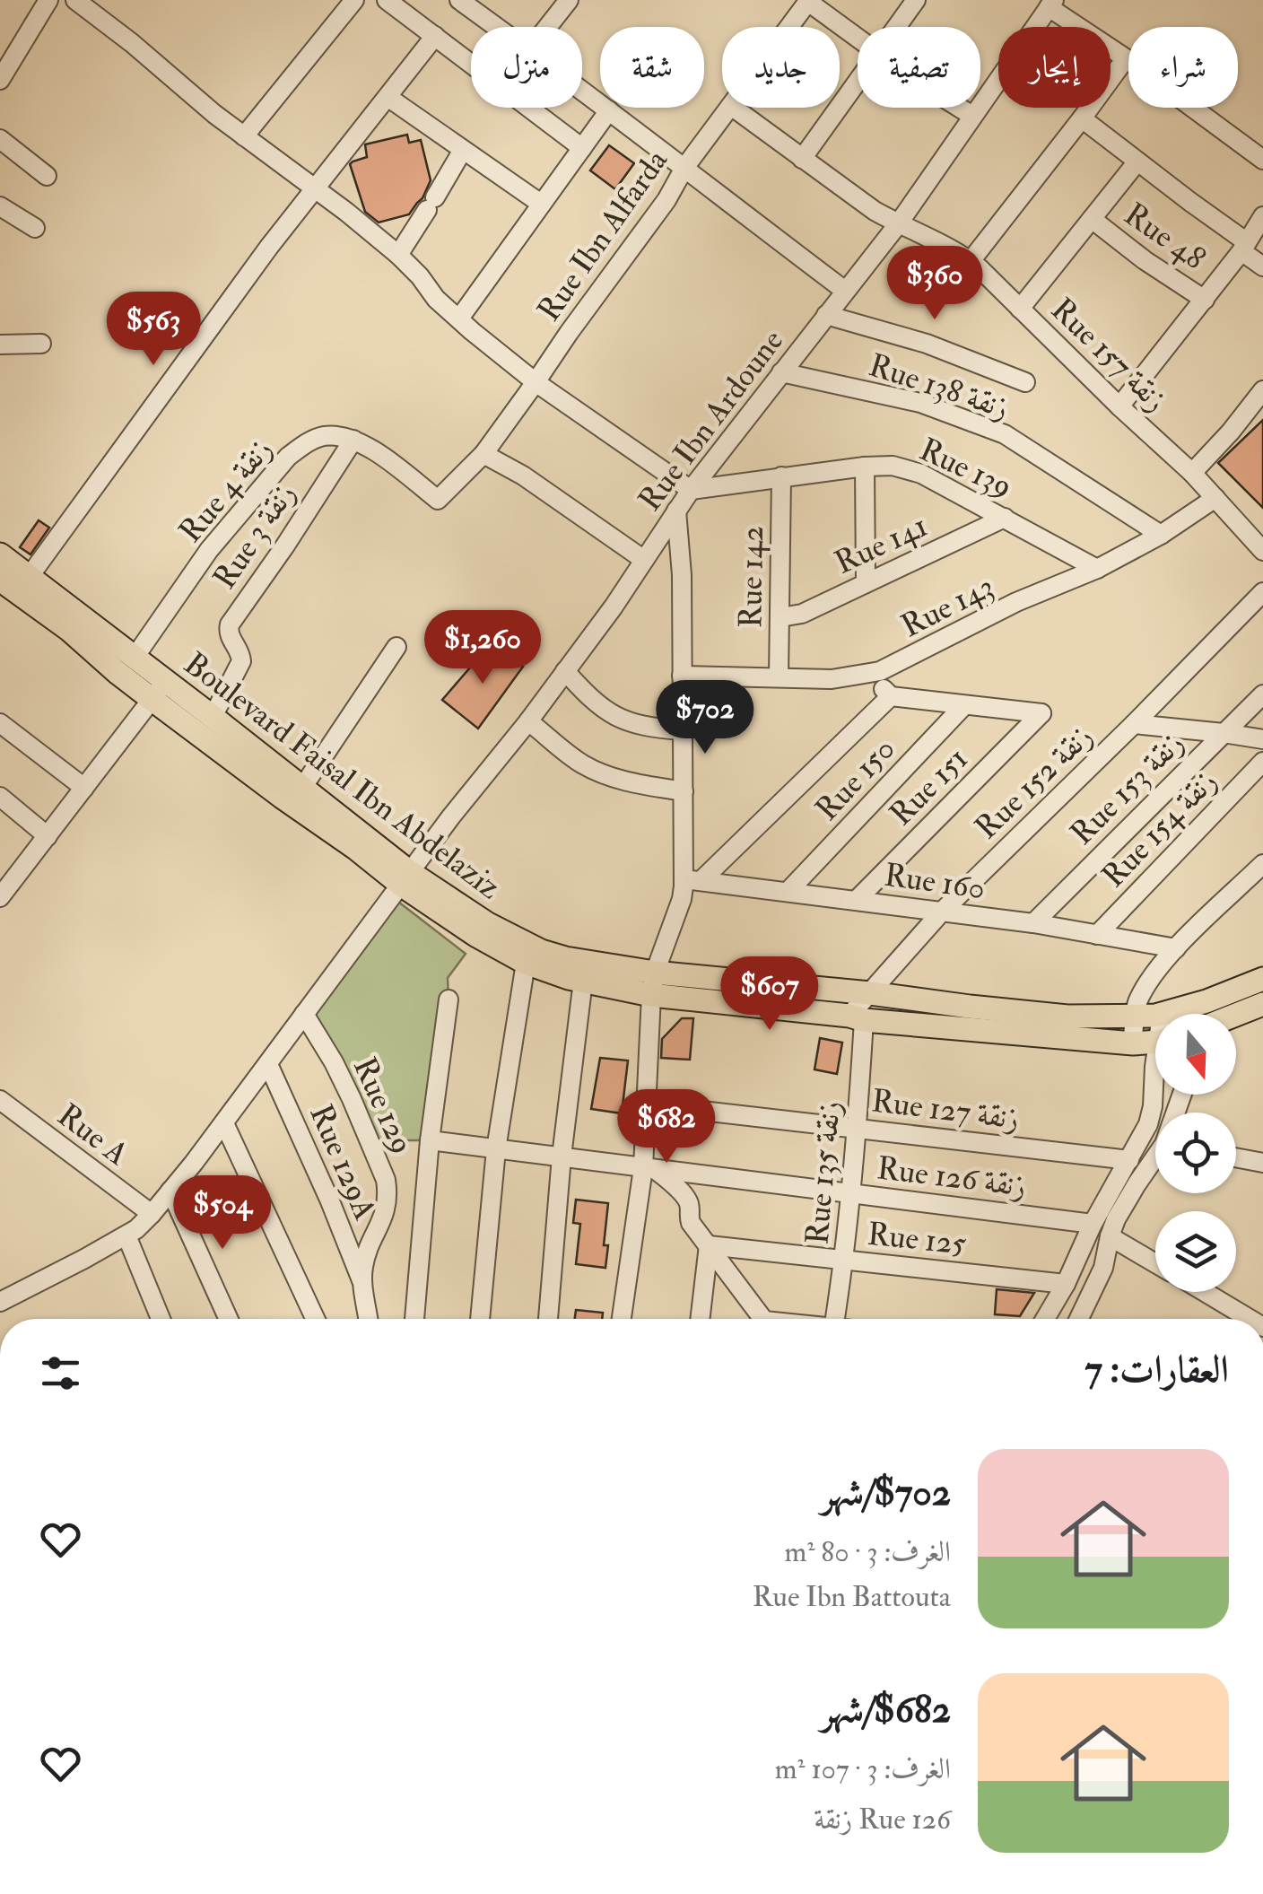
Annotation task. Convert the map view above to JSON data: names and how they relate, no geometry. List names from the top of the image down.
{
  "streets": {
    "main road": ["Boulevard Faisal Ibn Abdelaziz"],
    "street": [
      "Rue Ibn Alfarda",
      "Rue 48",
      "Rue 157 زنقة",
      "Rue 138 زنقة",
      "Rue Ibn Ardoune",
      "Rue 139",
      "Rue 4 زنقة",
      "Rue 3 زنقة",
      "Rue 141",
      "Rue 142",
      "Rue 143",
      "Rue 150",
      "Rue 152 زنقة",
      "Rue 151",
      "Rue 153 زنقة",
      "Rue 154 زنقة",
      "Rue 160",
      "Rue 129",
      "Rue 127 زنقة",
      "Rue A",
      "Rue 129A",
      "Rue 135 زنقة",
      "Rue 126 زنقة",
      "Rue 125"
    ]
  },
  "crossings": [
    ["Rue Ibn Alfarda", "Rue 4 زنقة"],
    ["Rue Ibn Alfarda", "Rue 3 زنقة"],
    ["Rue 157 زنقة", "Rue Ibn Ardoune"],
    ["Rue 157 زنقة", "Rue 143"],
    ["Rue 138 زنقة", "Rue Ibn Ardoune"],
    ["Rue 138 زنقة", "Rue 143"],
    ["Rue Ibn Ardoune", "Rue 139"],
    ["Rue Ibn Ardoune", "Boulevard Faisal Ibn Abdelaziz"],
    ["Rue Ibn Ardoune", "Rue 129"],
    ["Rue Ibn Ardoune", "Rue A"],
    ["Rue Ibn Ardoune", "Rue 129A"],
    ["Rue 139", "Rue 141"],
    ["Rue 139", "Rue 142"],
    ["Rue 139", "Rue 143"],
    ["Rue 4 زنقة", "Rue 3 زنقة"],
    ["Rue 4 زنقة", "Boulevard Faisal Ibn Abdelaziz"],
    ["Rue 3 زنقة", "Boulevard Faisal Ibn Abdelaziz"],
    ["Rue 141", "Rue 142"],
    ["Rue 142", "Rue 143"],
    ["Boulevard Faisal Ibn Abdelaziz", "Rue 152 زنقة"],
    ["Boulevard Faisal Ibn Abdelaziz", "Rue 135 زنقة"],
    ["Rue 150", "Rue 151"],
    ["Rue 150", "Rue 160"],
    ["Rue 152 زنقة", "Rue 160"],
    ["Rue 152 زنقة", "Rue 135 زنقة"],
    ["Rue 151", "Rue 160"],
    ["Rue 153 زنقة", "Rue 160"],
    ["Rue 154 زنقة", "Rue 160"],
    ["Rue 129", "Rue 129A"],
    ["Rue 127 زنقة", "Rue 135 زنقة"],
    ["Rue 135 زنقة", "Rue 126 زنقة"],
    ["Rue 135 زنقة", "Rue 125"]
  ],
  "north": "bottom",
  "page": {
    "chip": [
      "شراء",
      "إيجار",
      "تصفية",
      "جديد",
      "شقة",
      "منزل"
    ],
    "price": [
      "$360",
      "$563",
      "$1,260",
      "$702",
      "$607",
      "$682",
      "$504"
    ],
    "heading": "العقارات: 7",
    "list": [
      {
        "name": "$702/شهر",
        "note": "الغرف: 3 · 80 m² · Rue Ibn Battouta"
      },
      {
        "name": "$682/شهر",
        "note": "الغرف: 3 · 107 m² · Rue 126 زنقة"
      }
    ]
  }
}
